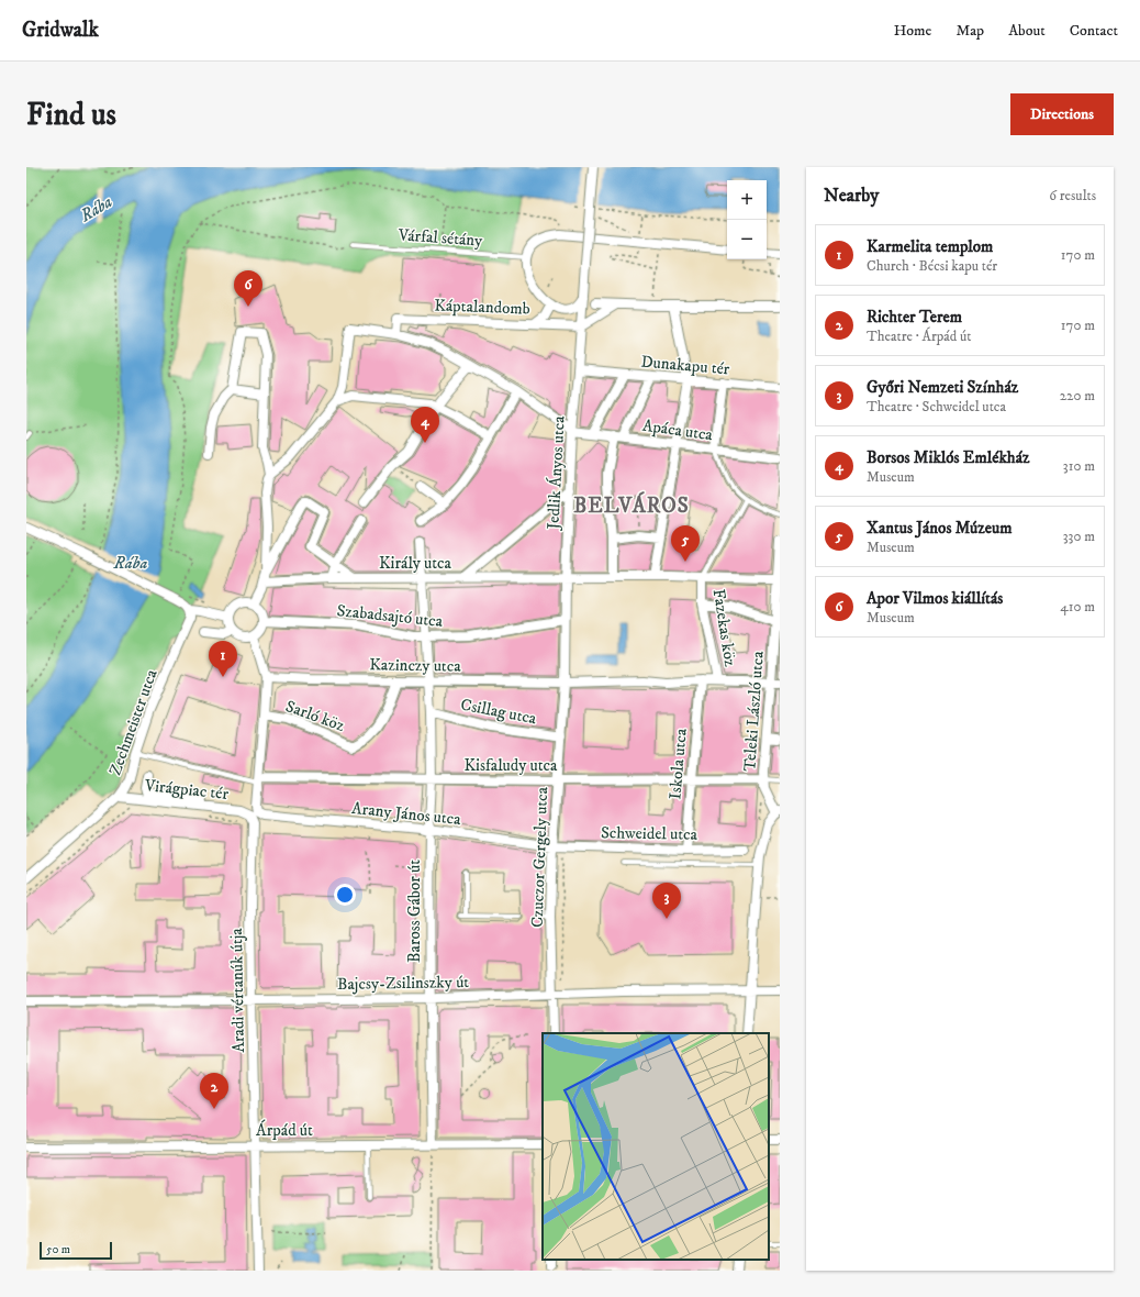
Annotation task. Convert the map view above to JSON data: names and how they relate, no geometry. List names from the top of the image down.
{
  "streets": {
    "street": [
      "Káptalandomb",
      "Dunakapu tér",
      "Apáca utca",
      "Jedlik Ányos utca",
      "Király utca",
      "Szabadsajtó utca",
      "Fazekas köz",
      "Kazinczy utca",
      "Csillag utca",
      "Teleki László utca",
      "Sarló köz",
      "Zechmeister utca",
      "Iskola utca",
      "Kisfaludy utca",
      "Virágpiac tér",
      "Arany János utca",
      "Schweidel utca",
      "Czuczor Gergely utca",
      "Baross Gábor út",
      "Bajcsy-Zsilinszky út",
      "Aradi vértanúk útja",
      "Árpád út"
    ],
    "lane": ["Várfal sétány"]
  },
  "crossings": [
    ["Káptalandomb", "Jedlik Ányos utca"],
    ["Dunakapu tér", "Jedlik Ányos utca"],
    ["Apáca utca", "Jedlik Ányos utca"],
    ["Jedlik Ányos utca", "Király utca"],
    ["Jedlik Ányos utca", "Szabadsajtó utca"],
    ["Jedlik Ányos utca", "Kazinczy utca"],
    ["Jedlik Ányos utca", "Czuczor Gergely utca"],
    ["Király utca", "Fazekas köz"],
    ["Király utca", "Teleki László utca"],
    ["Király utca", "Baross Gábor út"],
    ["Szabadsajtó utca", "Baross Gábor út"],
    ["Szabadsajtó utca", "Aradi vértanúk útja"],
    ["Fazekas köz", "Kazinczy utca"],
    ["Kazinczy utca", "Teleki László utca"],
    ["Kazinczy utca", "Sarló köz"],
    ["Kazinczy utca", "Iskola utca"],
    ["Kazinczy utca", "Czuczor Gergely utca"],
    ["Kazinczy utca", "Baross Gábor út"],
    ["Kazinczy utca", "Aradi vértanúk útja"],
    ["Csillag utca", "Czuczor Gergely utca"],
    ["Csillag utca", "Baross Gábor út"],
    ["Teleki László utca", "Kisfaludy utca"],
    ["Teleki László utca", "Schweidel utca"],
    ["Teleki László utca", "Bajcsy-Zsilinszky út"],
    ["Sarló köz", "Aradi vértanúk útja"],
    ["Zechmeister utca", "Virágpiac tér"],
    ["Iskola utca", "Kisfaludy utca"],
    ["Iskola utca", "Schweidel utca"],
    ["Kisfaludy utca", "Czuczor Gergely utca"],
    ["Kisfaludy utca", "Baross Gábor út"],
    ["Kisfaludy utca", "Aradi vértanúk útja"],
    ["Virágpiac tér", "Arany János utca"],
    ["Virágpiac tér", "Aradi vértanúk útja"],
    ["Arany János utca", "Schweidel utca"],
    ["Arany János utca", "Czuczor Gergely utca"],
    ["Arany János utca", "Baross Gábor út"],
    ["Arany János utca", "Aradi vértanúk útja"],
    ["Schweidel utca", "Czuczor Gergely utca"],
    ["Czuczor Gergely utca", "Bajcsy-Zsilinszky út"],
    ["Baross Gábor út", "Bajcsy-Zsilinszky út"],
    ["Baross Gábor út", "Árpád út"],
    ["Bajcsy-Zsilinszky út", "Aradi vértanúk útja"],
    ["Aradi vértanúk útja", "Árpád út"]
  ],
  "districts": ["BELVÁROS"],
  "water": ["Rába"],
  "scale_bar": "50 m",
  "page": {
    "header": "Gridwalk",
    "nav": [
      "Home",
      "Map",
      "About",
      "Contact"
    ],
    "buttons": "Directions",
    "title": "Find us",
    "heading": ["Nearby", "6 results"],
    "map_buttons": ["+", "−"],
    "list": [
      {
        "mark": "1",
        "name": "Karmelita templom",
        "note": "Church · Bécsi kapu tér",
        "value": "170 m"
      },
      {
        "mark": "2",
        "name": "Richter Terem",
        "note": "Theatre · Árpád út",
        "value": "170 m"
      },
      {
        "mark": "3",
        "name": "Győri Nemzeti Színház",
        "note": "Theatre · Schweidel utca",
        "value": "220 m"
      },
      {
        "mark": "4",
        "name": "Borsos Miklós Emlékház",
        "note": "Museum",
        "value": "310 m"
      },
      {
        "mark": "5",
        "name": "Xantus János Múzeum",
        "note": "Museum",
        "value": "330 m"
      },
      {
        "mark": "6",
        "name": "Apor Vilmos kiállítás",
        "note": "Museum",
        "value": "410 m"
      }
    ],
    "pins": [
      "6",
      "4",
      "5",
      "1",
      "3",
      "2"
    ],
    "scale": "50 m"
  }
}
